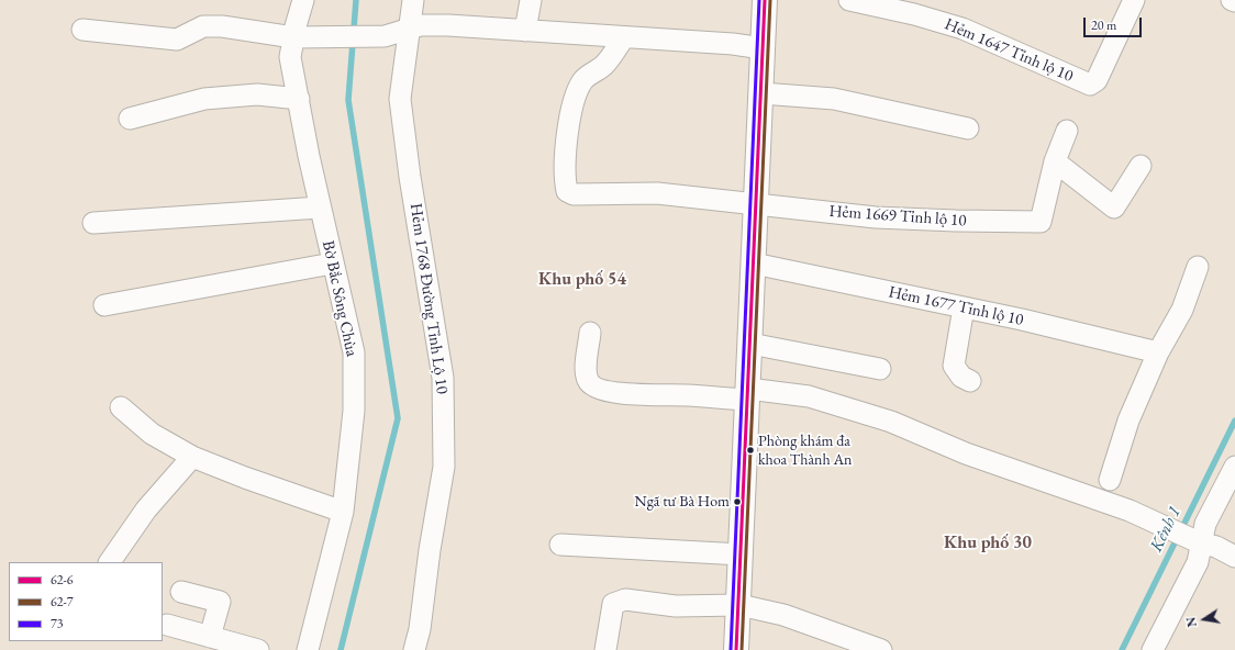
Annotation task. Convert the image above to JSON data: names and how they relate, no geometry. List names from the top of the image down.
{
  "streets": {
    "street": [
      "Hẻm 1647 Tỉnh lộ 10",
      "Hẻm 1669 Tỉnh lộ 10",
      "Bờ Bắc Sông Chùa",
      "Hẻm 1768 Đường Tỉnh Lộ 10",
      "Hẻm 1677 Tỉnh lộ 10"
    ]
  },
  "districts": ["Khu phố 54", "Khu phố 30"],
  "water": ["Kênh 1"],
  "places": ["Phòng khám đa khoa Thành An", "Ngã tư Bà Hom"],
  "lines": ["transit line 62-6", "transit line 62-7", "transit line 73"],
  "legend": ["62-6", "62-7", "73"],
  "scale_bar": "20 m",
  "north": "left"
}
